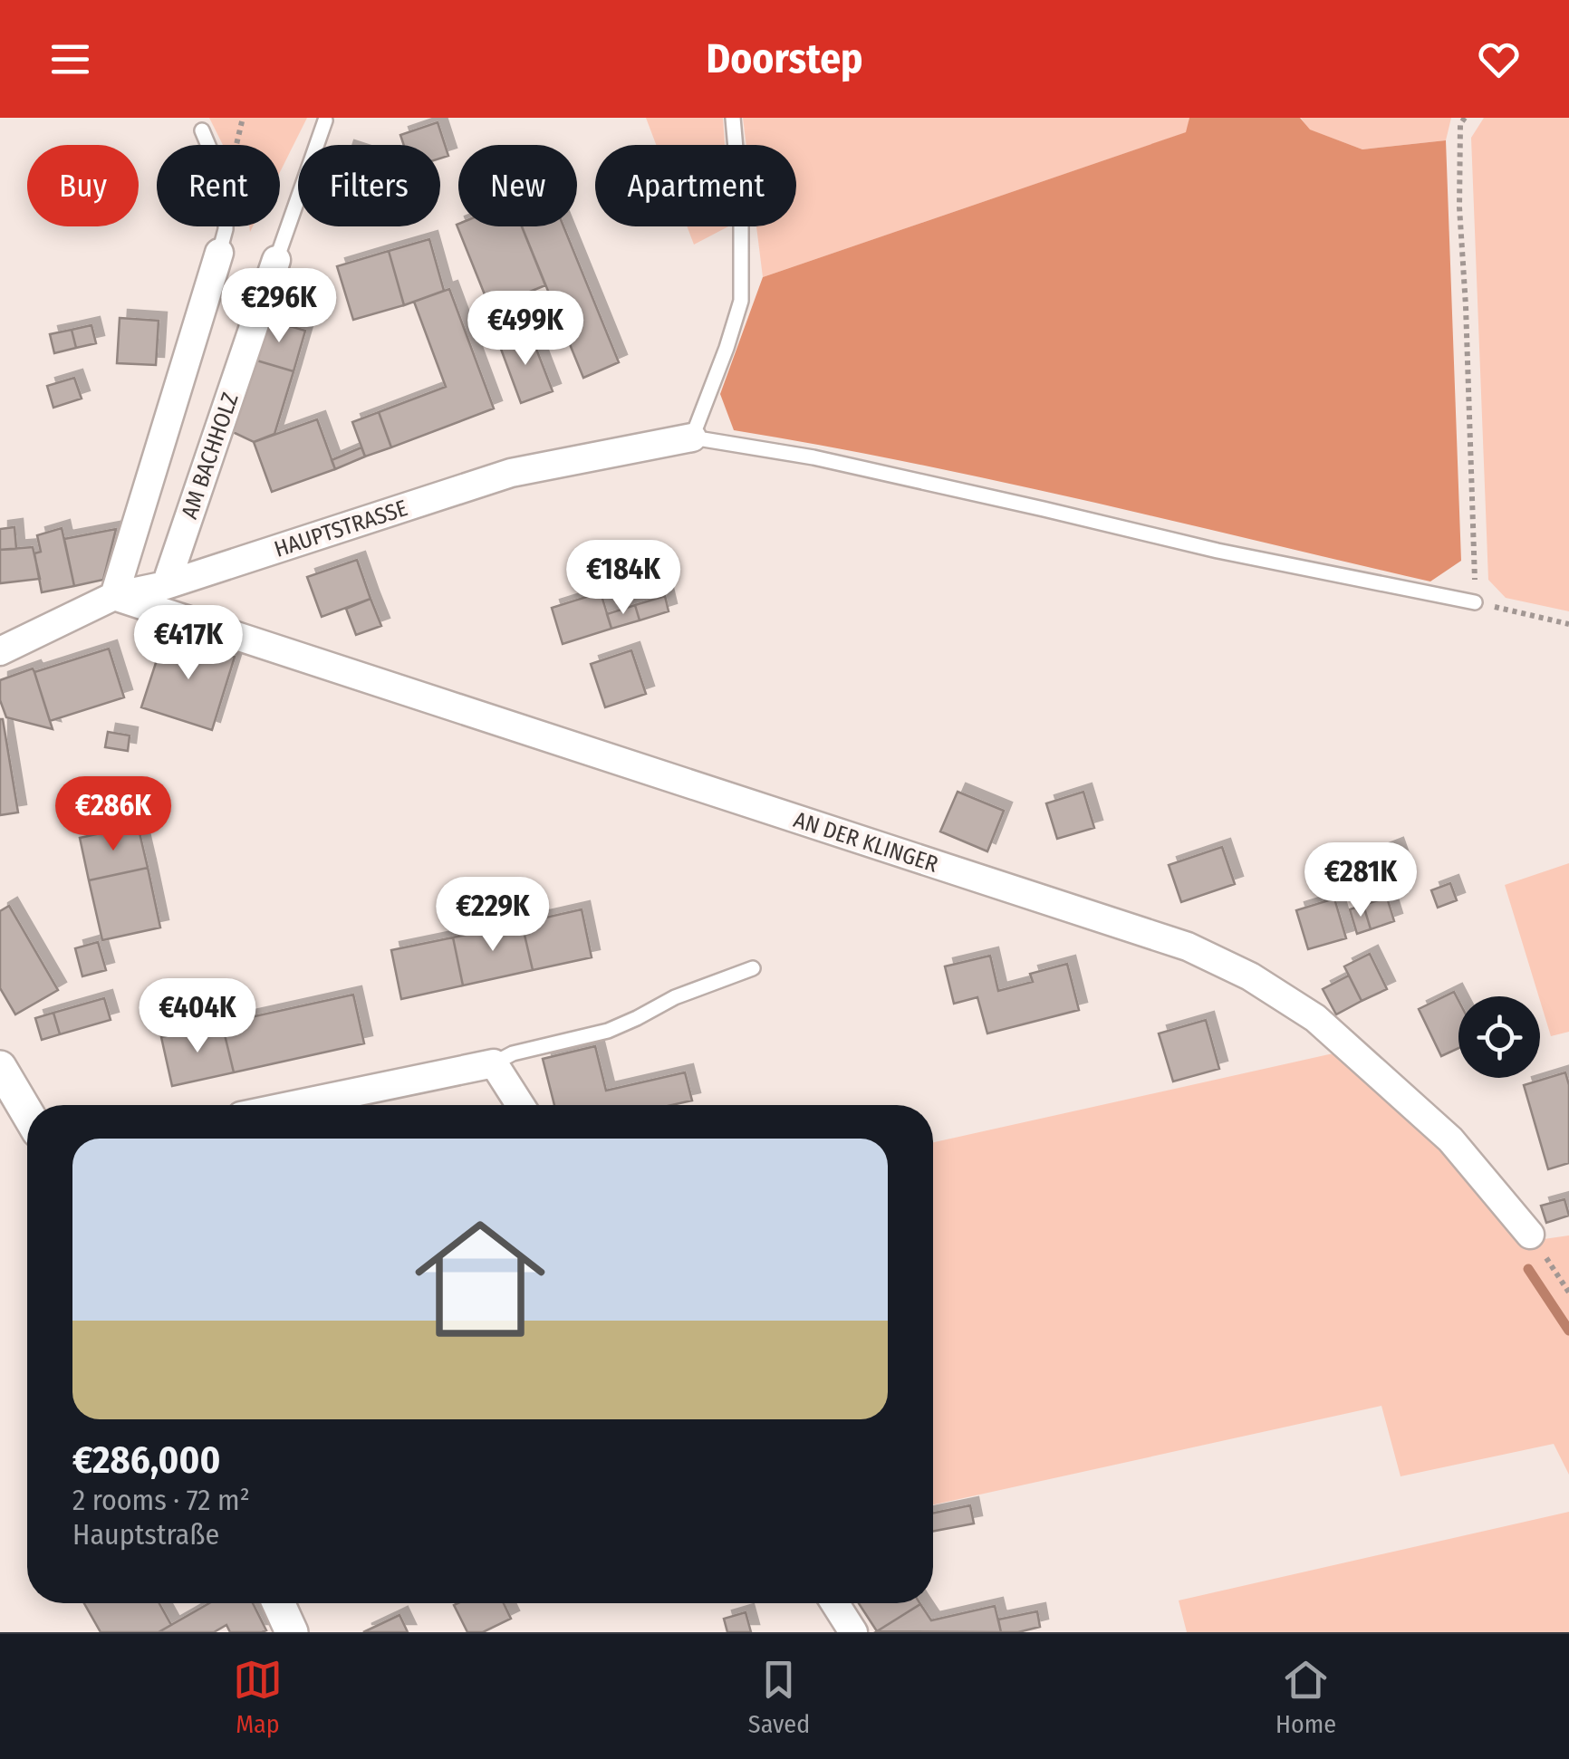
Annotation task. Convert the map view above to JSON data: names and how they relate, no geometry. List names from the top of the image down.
{
  "streets": {
    "street": ["AM BACHHOLZ", "HAUPTSTRASSE", "AN DER KLINGER"]
  },
  "crossings": [
    ["AM BACHHOLZ", "HAUPTSTRASSE"],
    ["HAUPTSTRASSE", "AN DER KLINGER"]
  ],
  "page": {
    "header": "Doorstep",
    "chip": [
      "Buy",
      "Rent",
      "Filters",
      "New",
      "Apartment"
    ],
    "price": [
      "€296K",
      "€499K",
      "€184K",
      "€417K",
      "€286K",
      "€281K",
      "€229K",
      "€404K"
    ],
    "list": [
      {
        "name": "€286,000",
        "note": "2 rooms · 72 m² · Hauptstraße"
      }
    ],
    "tabs": ["Map", "Saved", "Home"]
  }
}
